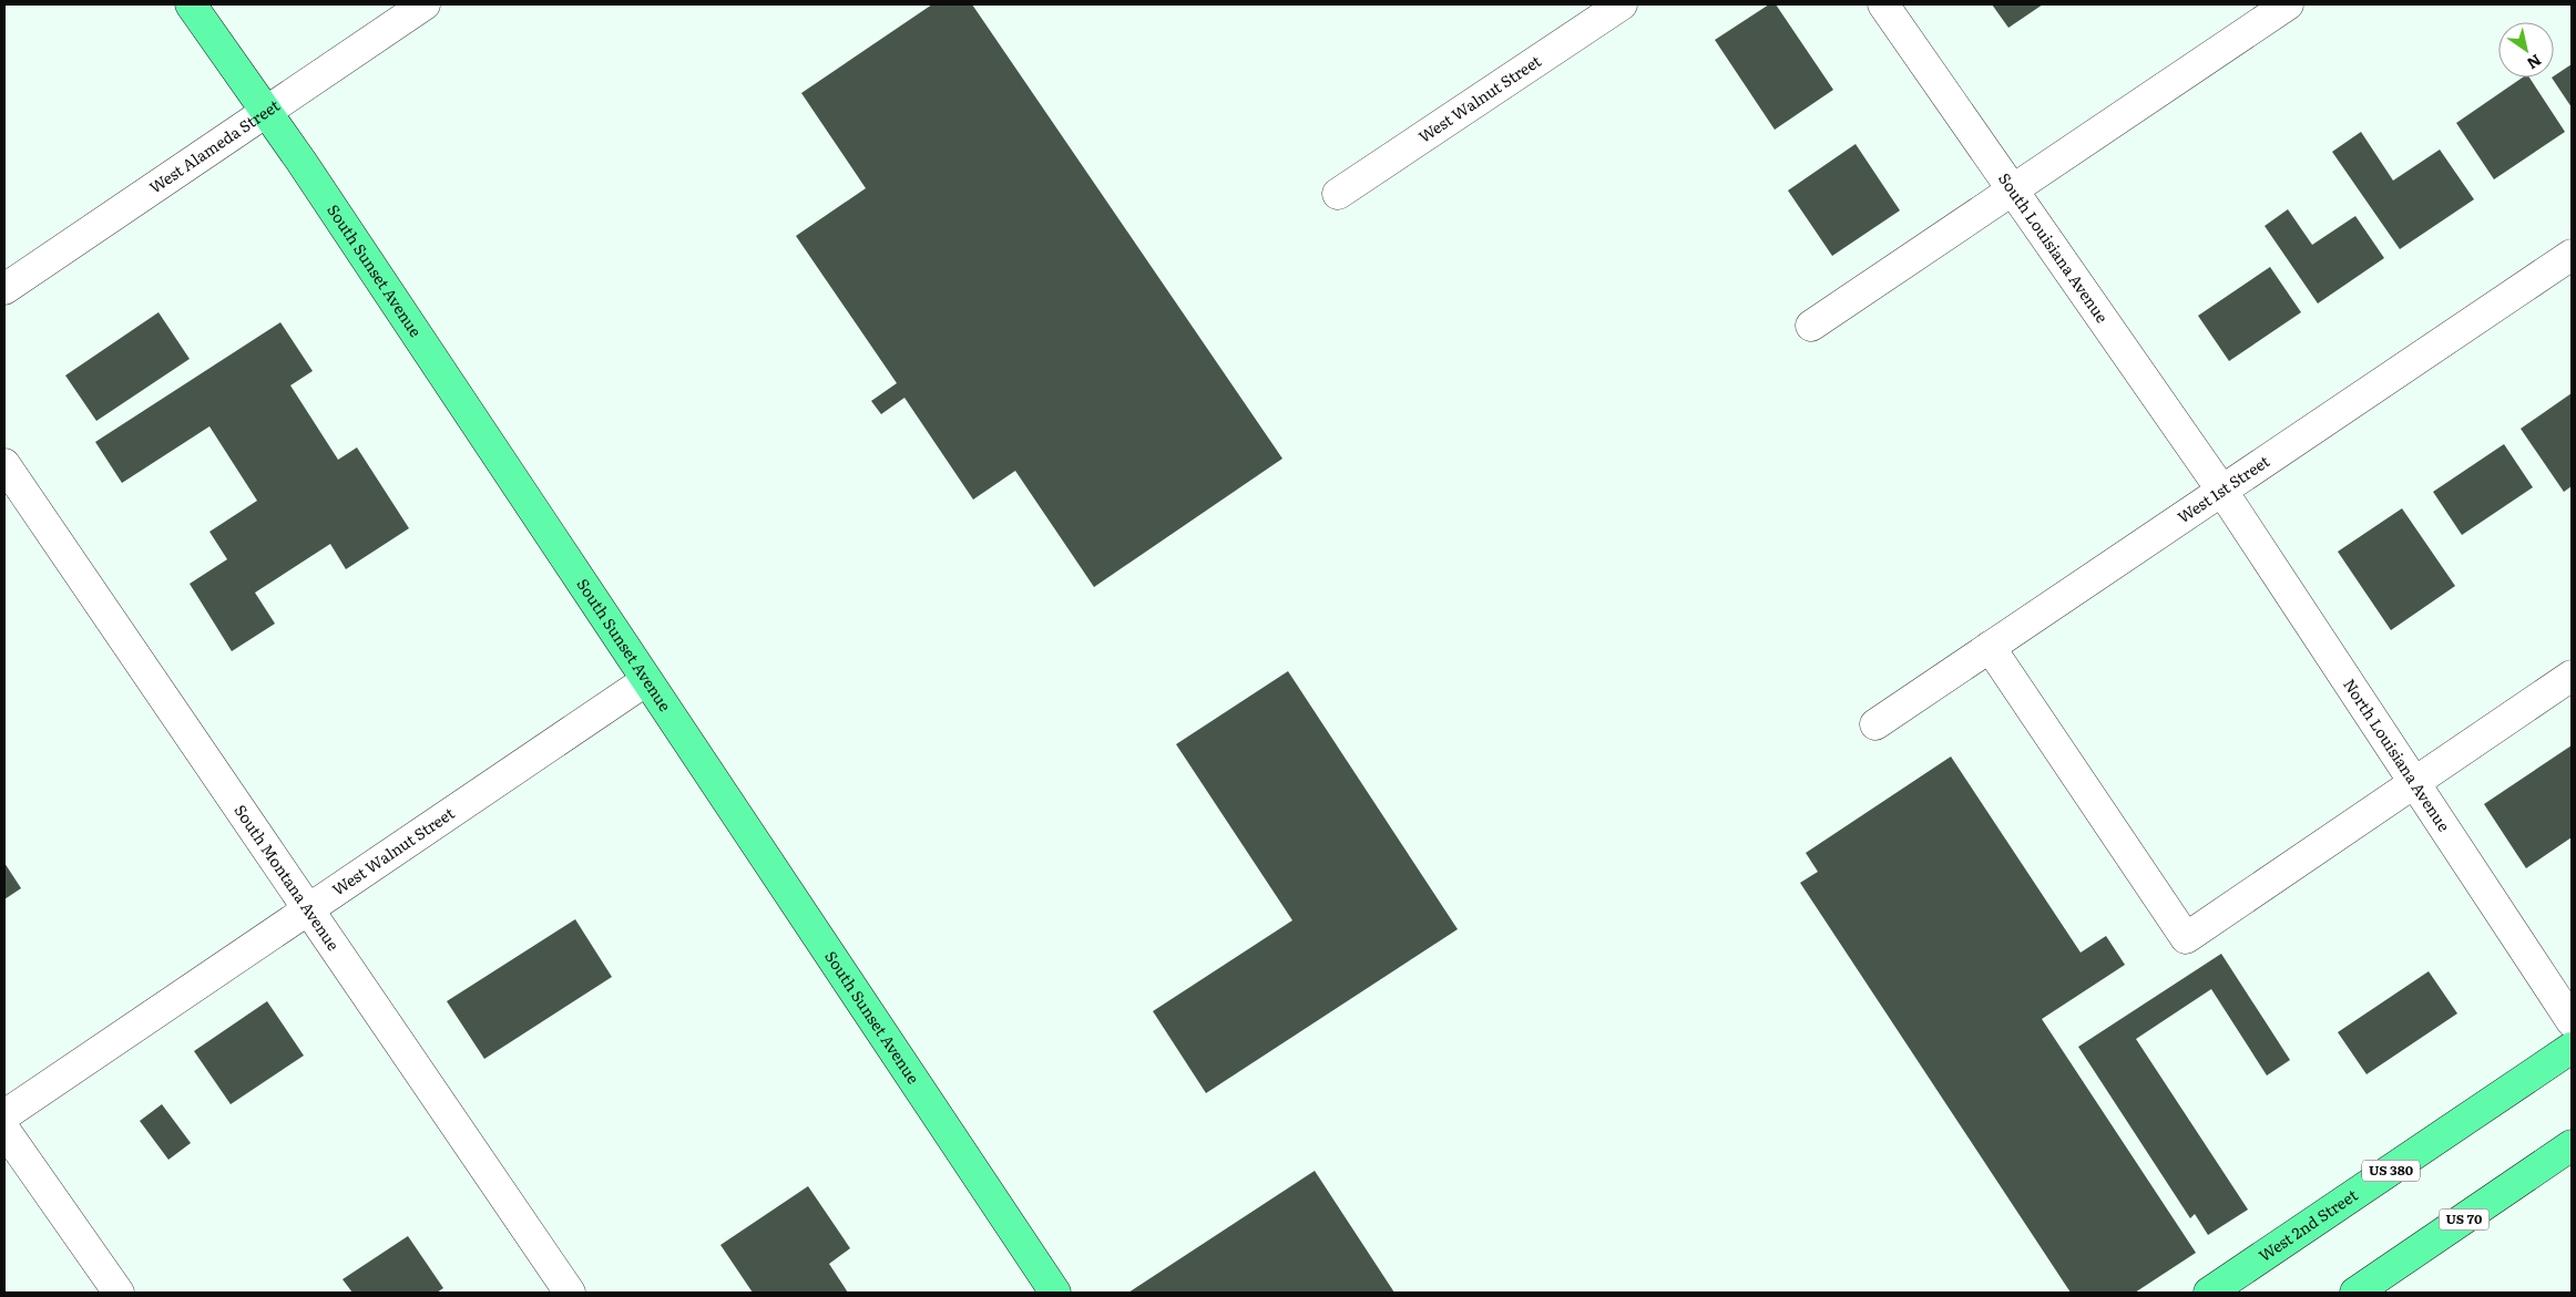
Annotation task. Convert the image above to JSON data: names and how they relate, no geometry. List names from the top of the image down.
{
  "streets": {
    "main road": [
      "South Sunset Avenue",
      "US 380",
      "US 70",
      "West 2nd Street"
    ],
    "street": [
      "West Walnut Street",
      "West Alameda Street",
      "South Louisiana Avenue",
      "West 1st Street",
      "North Louisiana Avenue",
      "South Montana Avenue"
    ]
  },
  "crossings": [
    ["West Walnut Street", "South Sunset Avenue"],
    ["West Walnut Street", "South Montana Avenue"],
    ["West Alameda Street", "South Sunset Avenue"],
    ["South Louisiana Avenue", "West 1st Street"],
    ["South Louisiana Avenue", "North Louisiana Avenue"],
    ["West 1st Street", "North Louisiana Avenue"]
  ],
  "north": "bottom right"
}
